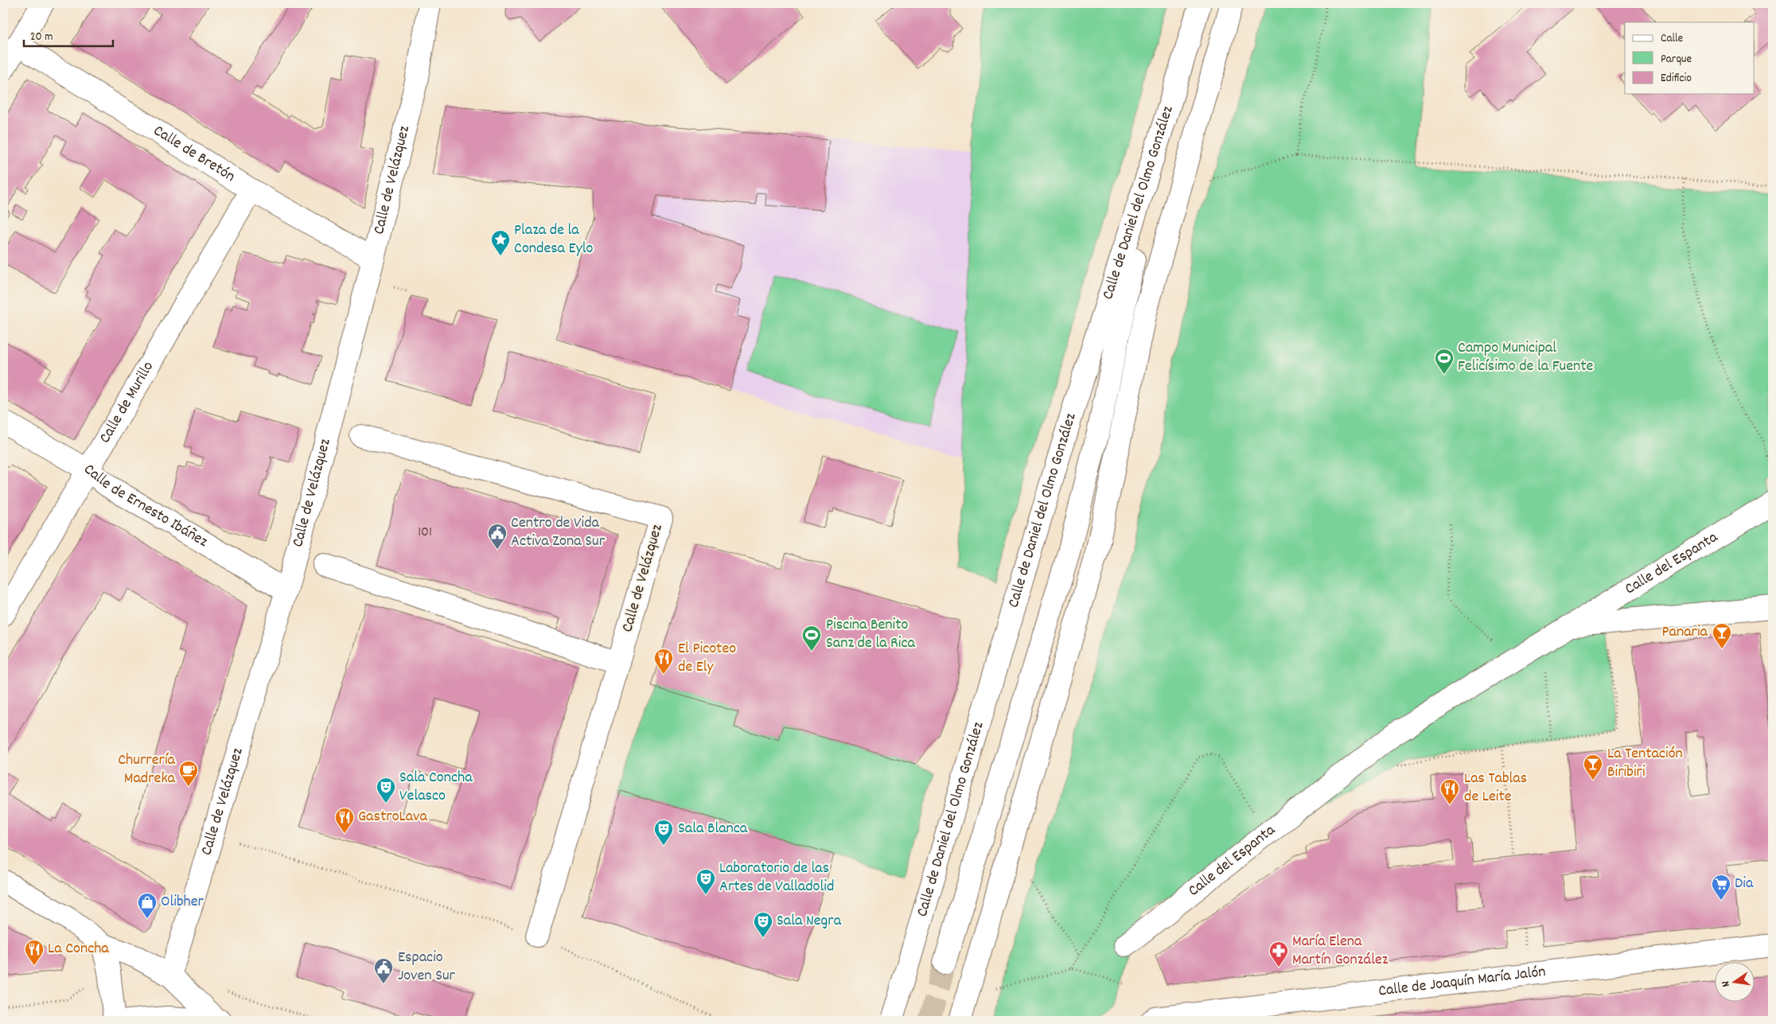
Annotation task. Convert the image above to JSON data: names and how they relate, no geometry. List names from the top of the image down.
{
  "streets": {
    "street": [
      "Calle de Bretón",
      "Calle de Velázquez",
      "Calle de Daniel del Olmo González",
      "Calle de Murillo",
      "Calle de Ernesto Ibáñez",
      "Calle del Espanta",
      "Calle de Joaquín María Jalón"
    ]
  },
  "crossings": [
    ["Calle de Bretón", "Calle de Velázquez"],
    ["Calle de Bretón", "Calle de Murillo"],
    ["Calle de Velázquez", "Calle de Ernesto Ibáñez"],
    ["Calle de Murillo", "Calle de Ernesto Ibáñez"]
  ],
  "places": {
    "place": ["Plaza de la Condesa Eylo"],
    "sports": ["Campo Municipal Felicísimo de la Fuente", "Piscina Benito Sanz de la Rica"],
    "public building": ["Centro de Vida Activa Zona Sur", "Espacio Joven Sur"],
    "bar": ["Panaria", "La Tentación Biribiri"],
    "restaurant": [
      "El Picoteo de Ely",
      "Las Tablas de Leite",
      "GastroLava",
      "La Concha"
    ],
    "cafe": ["Churrería Madreka"],
    "theatre": [
      "Sala Concha Velasco",
      "Sala Blanca",
      "Laboratorio de las Artes de Valladolid",
      "Sala Negra"
    ],
    "supermarket": ["Dia"],
    "shop": ["Olibher"],
    "pharmacy": ["María Elena Martín González"]
  },
  "house_numbers": ["101"],
  "legend": ["Calle", "Parque", "Edificio"],
  "scale_bar": "20 m",
  "north": "left"
}
